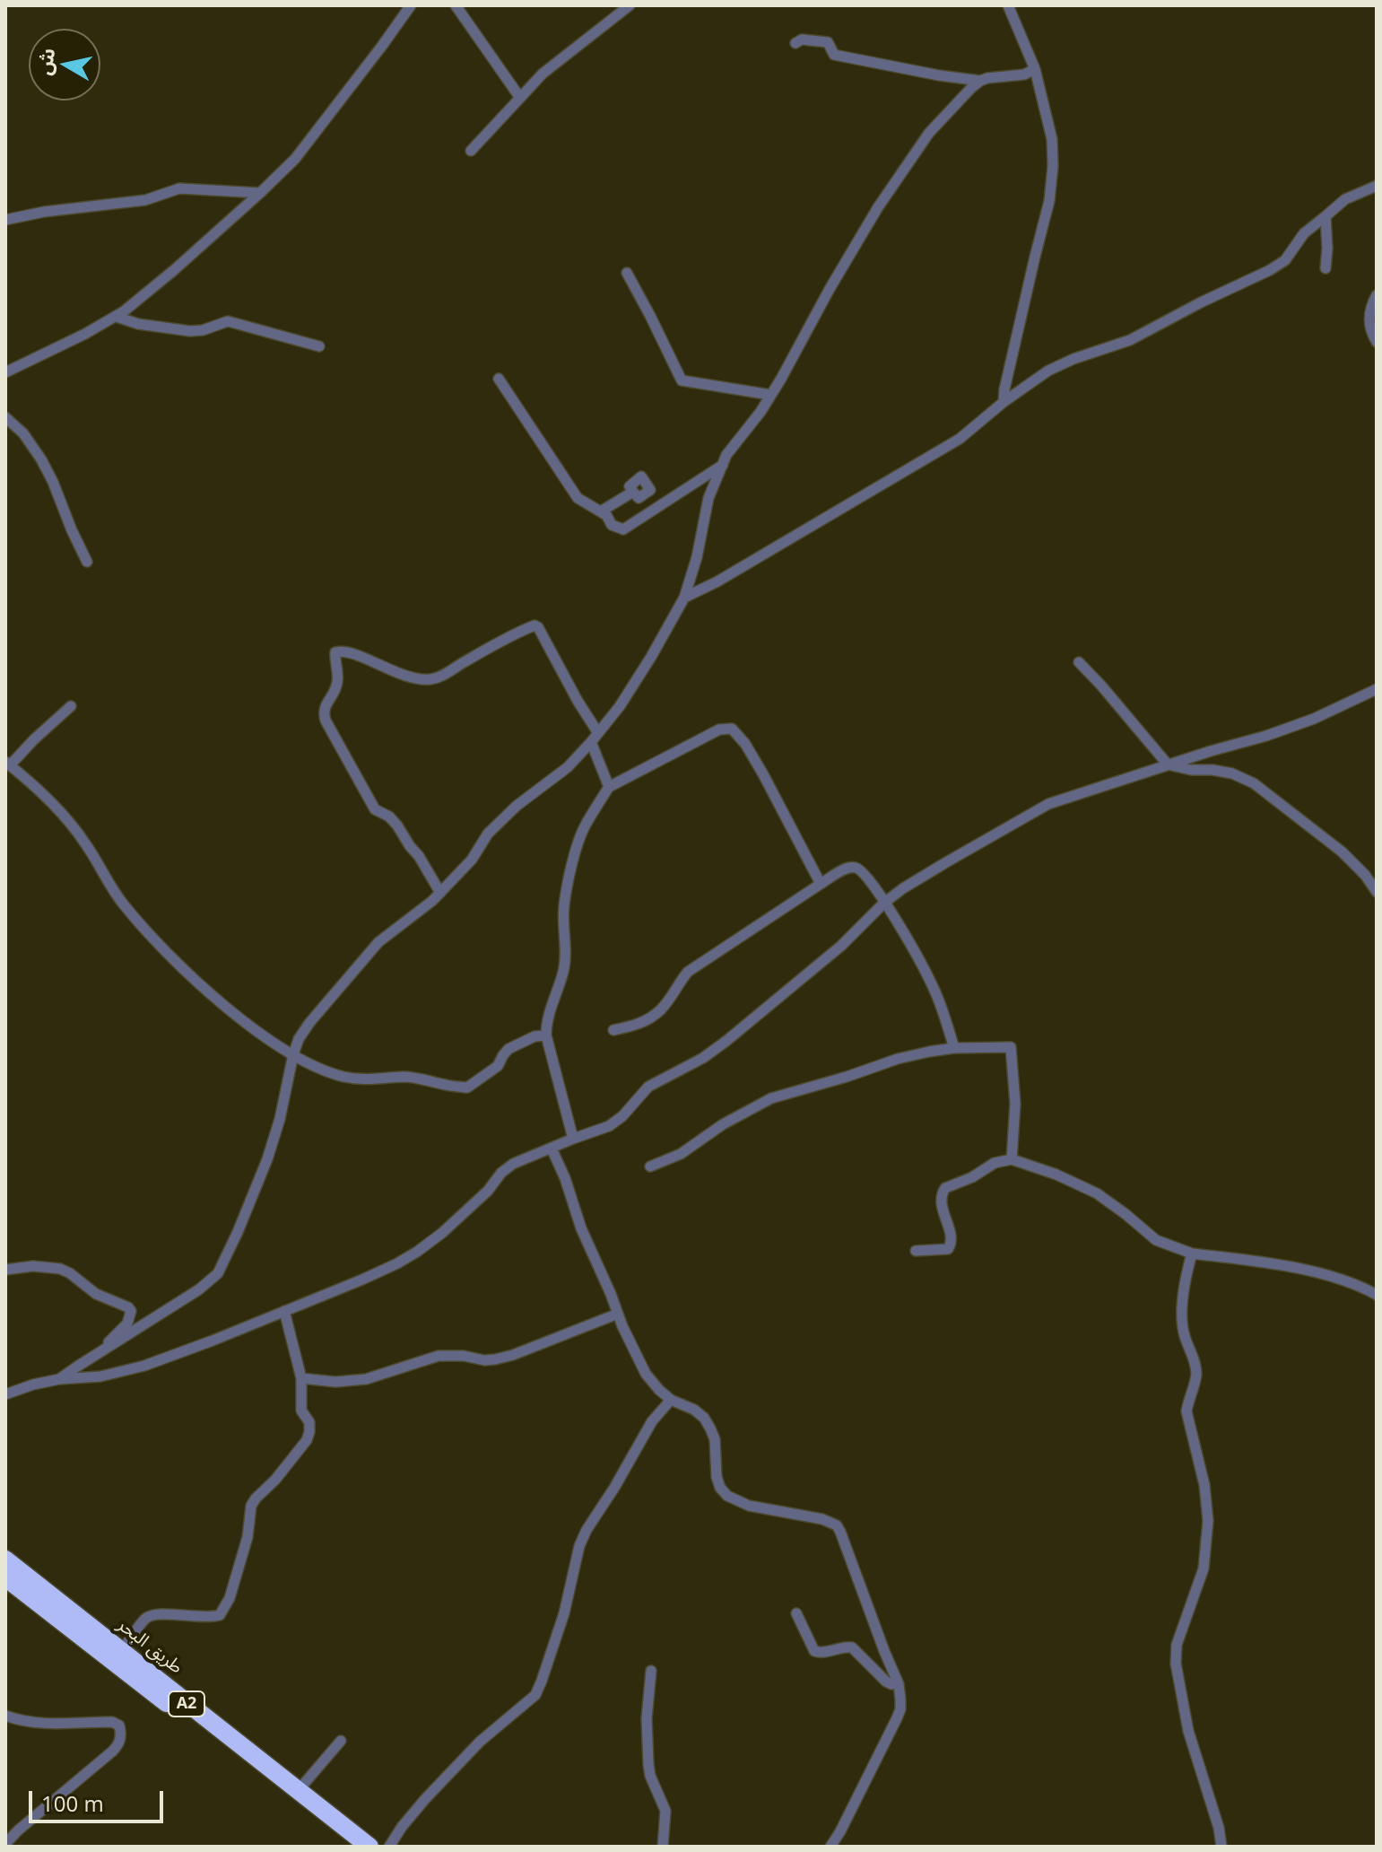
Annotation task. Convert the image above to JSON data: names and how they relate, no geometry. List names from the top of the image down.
{
  "streets": {
    "highway": ["طريق البحر", "A2"]
  },
  "scale_bar": "100 m",
  "north": "left"
}
